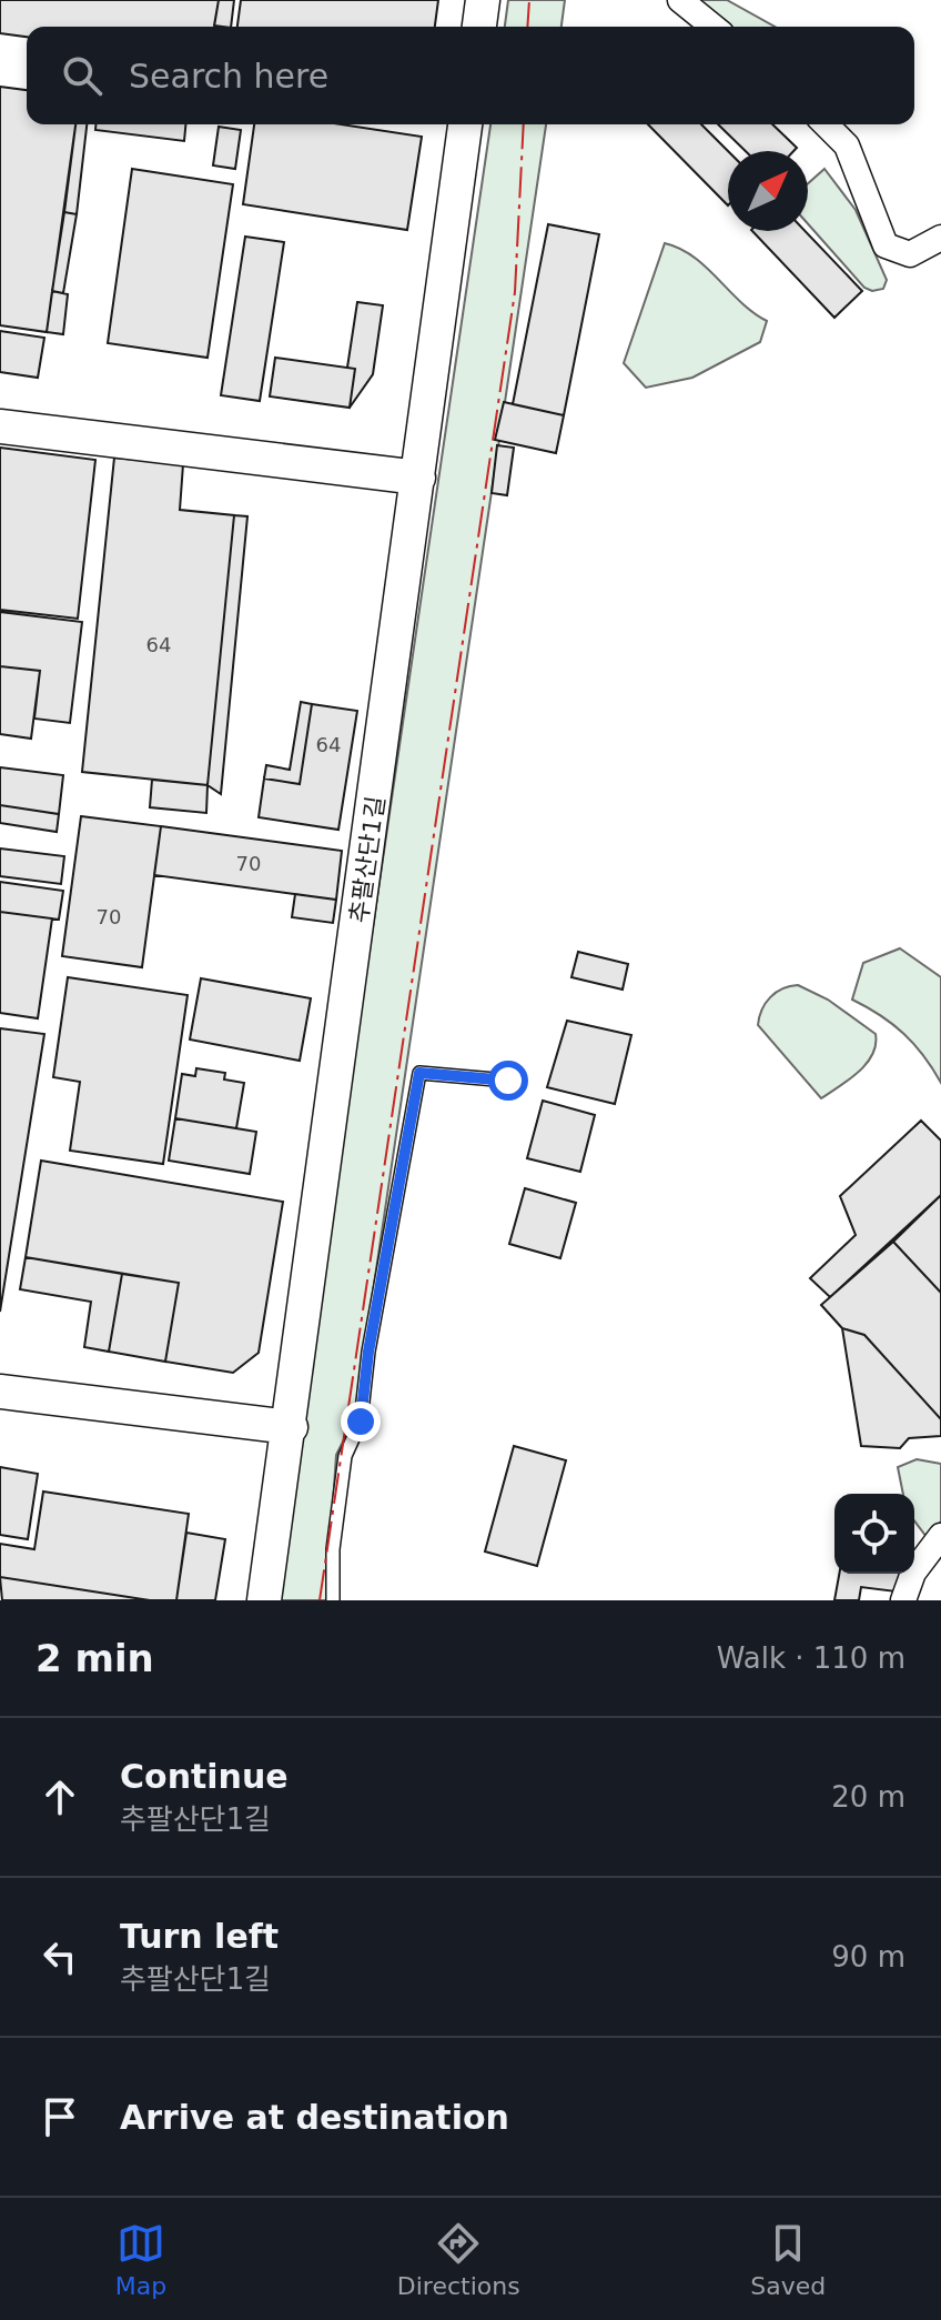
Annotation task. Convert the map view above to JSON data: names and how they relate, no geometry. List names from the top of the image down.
{
  "streets": {
    "street": ["추팔산단1길"]
  },
  "house_numbers": [
    "64",
    "64",
    "70",
    "70"
  ],
  "north": "top right",
  "page": {
    "search": "Search here",
    "heading": ["2 min", "Walk · 110 m"],
    "list": [
      ["Continue", "추팔산단1길", "20 m"],
      ["Turn left", "추팔산단1길", "90 m"],
      "Arrive at destination"
    ],
    "nav": ["Map", "Directions", "Saved"]
  }
}
